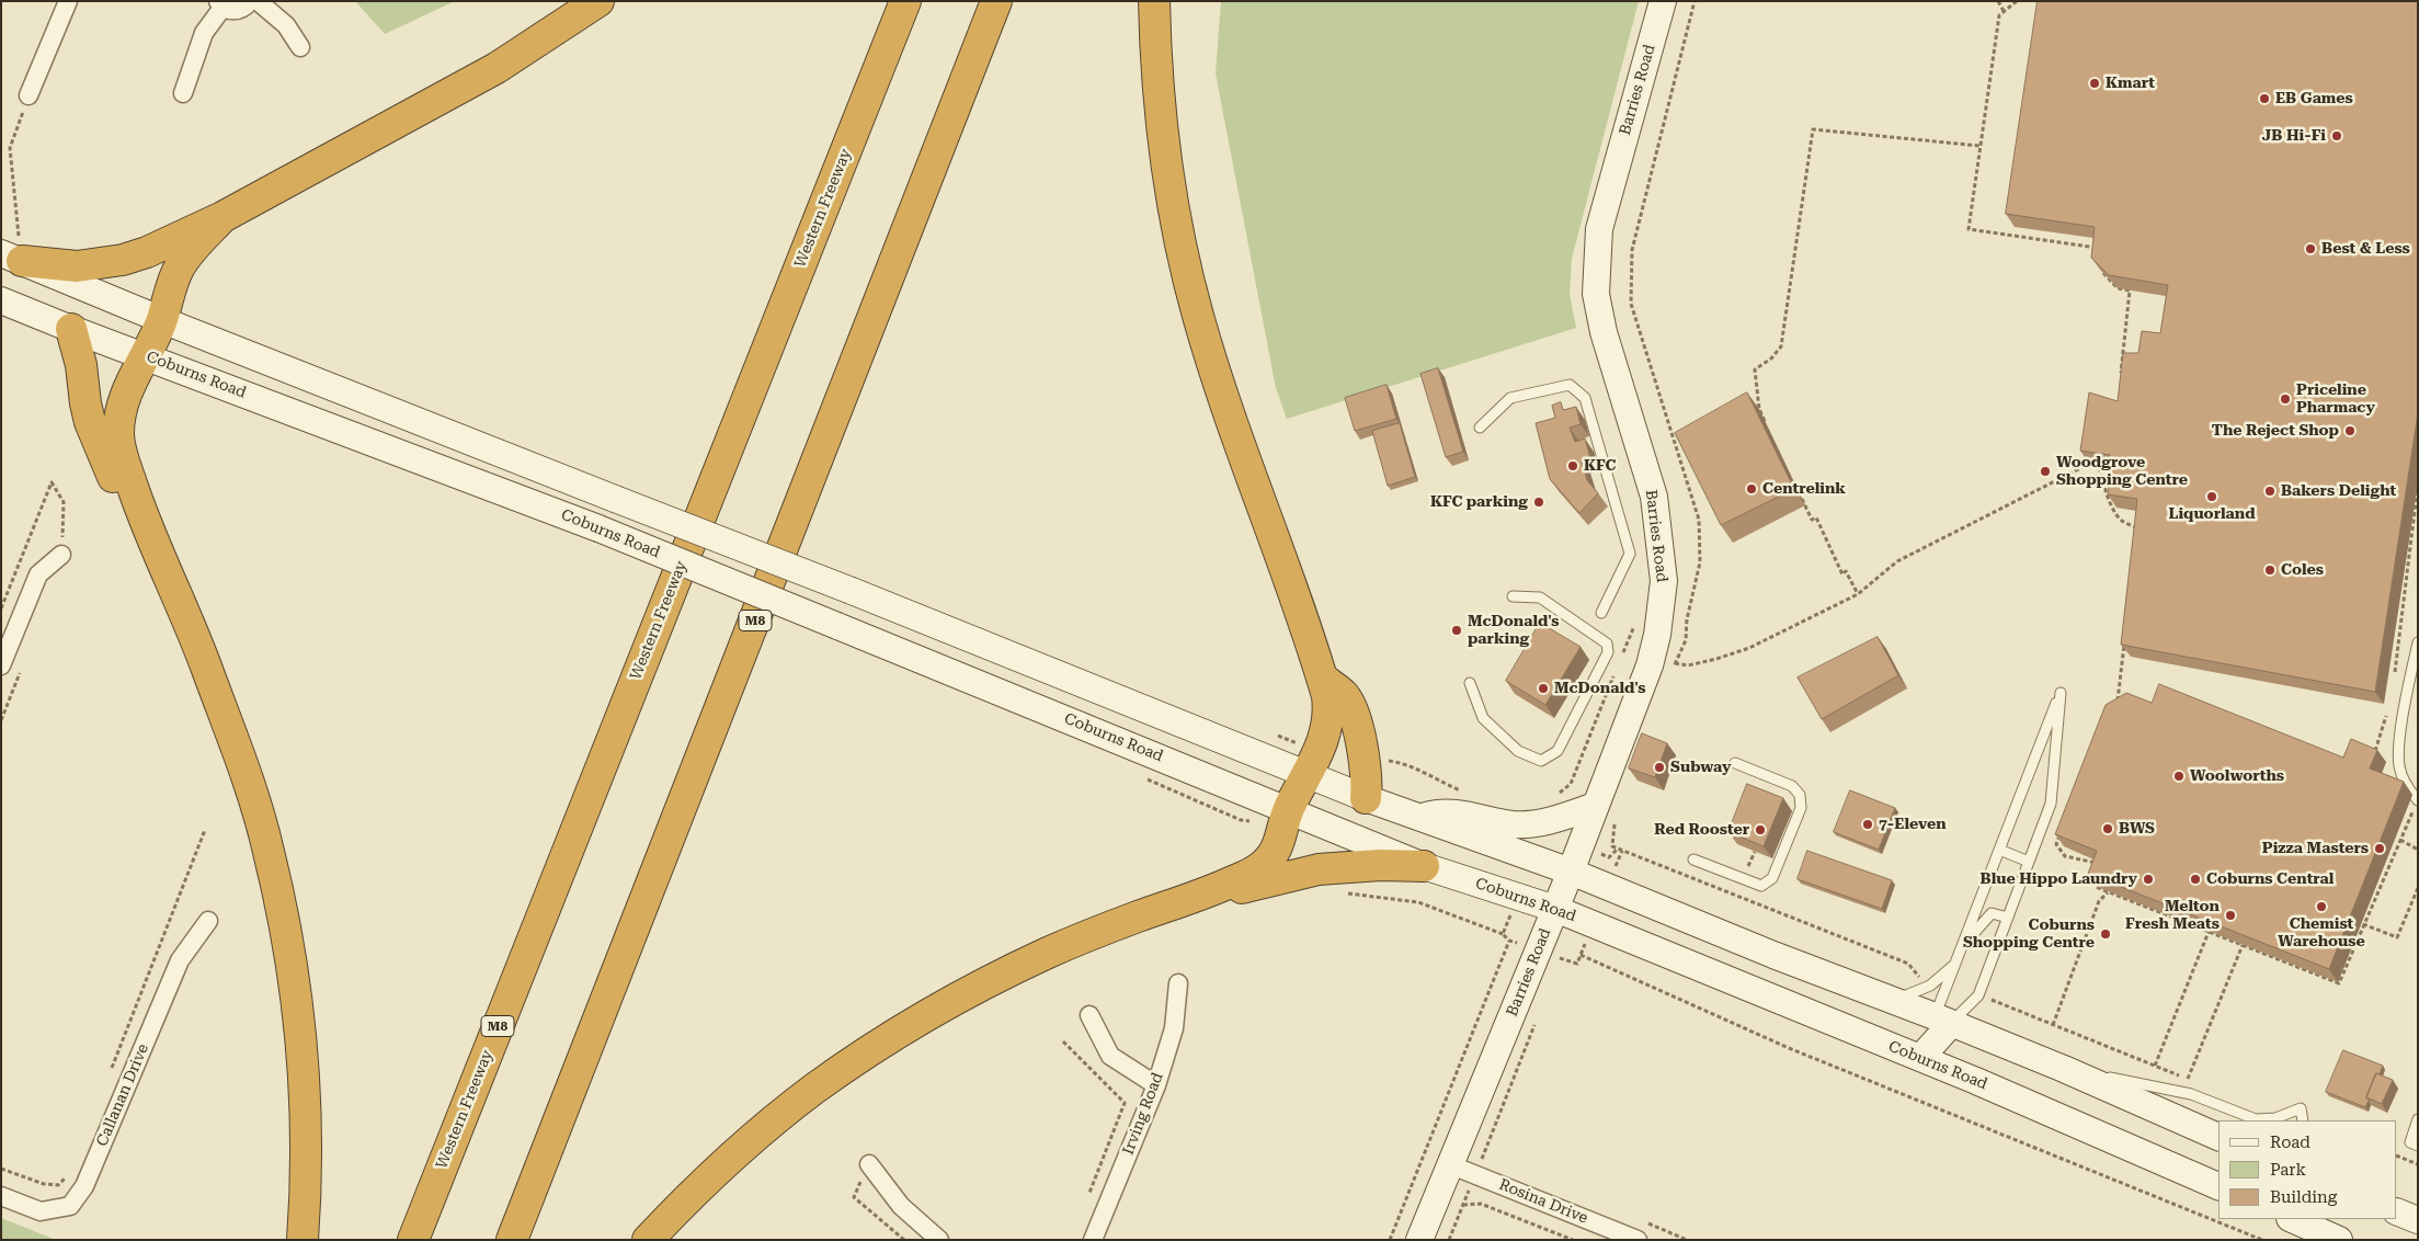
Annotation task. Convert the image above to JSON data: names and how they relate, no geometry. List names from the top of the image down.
{
  "streets": {
    "highway": ["Western Freeway", "M8"],
    "main road": ["Barries Road", "Coburns Road"],
    "street": ["Callanan Drive", "Irving Road", "Rosina Drive"]
  },
  "crossings": [
    ["Barries Road", "Coburns Road"],
    ["Barries Road", "Rosina Drive"]
  ],
  "places": [
    "Kmart",
    "EB Games",
    "JB Hi-Fi",
    "Best & Less",
    "Priceline Pharmacy",
    "The Reject Shop",
    "KFC",
    "Woodgrove Shopping Centre",
    "Centrelink",
    "Bakers Delight",
    "Liquorland",
    "KFC parking",
    "Coles",
    "McDonald's parking",
    "McDonald's",
    "Subway",
    "Woolworths",
    "7-Eleven",
    "BWS",
    "Red Rooster",
    "Pizza Masters",
    "Blue Hippo Laundry",
    "Coburns Central",
    "Chemist Warehouse",
    "Melton Fresh Meats",
    "Coburns Shopping Centre"
  ],
  "legend": ["Road", "Park", "Building"]
}
